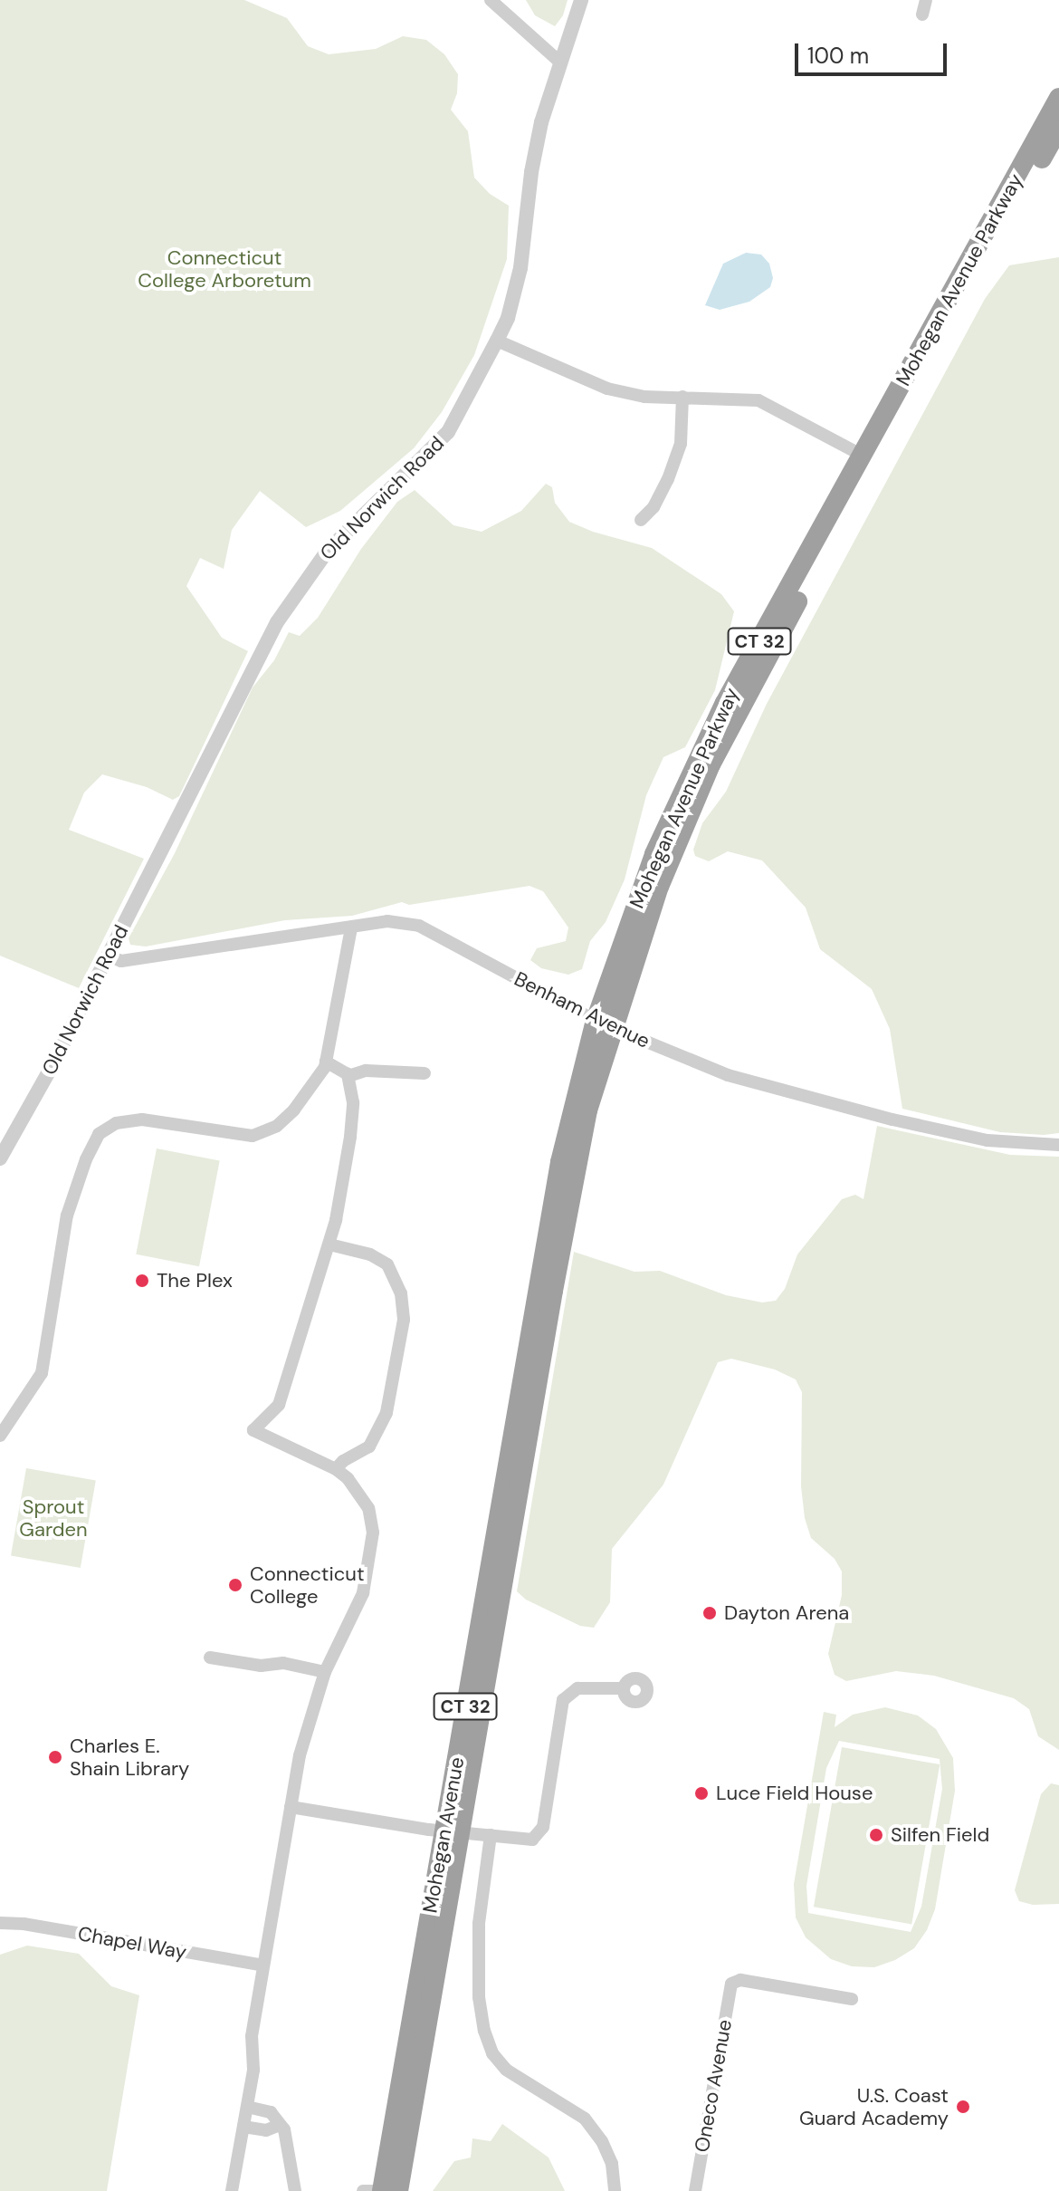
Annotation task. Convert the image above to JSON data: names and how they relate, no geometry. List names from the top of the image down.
{
  "streets": {
    "highway": ["Mohegan Avenue Parkway", "CT 32", "Mohegan Avenue"],
    "street": [
      "Old Norwich Road",
      "Benham Avenue",
      "Chapel Way",
      "Oneco Avenue"
    ]
  },
  "crossings": [
    ["Mohegan Avenue Parkway", "Benham Avenue"],
    ["Mohegan Avenue Parkway", "Mohegan Avenue"],
    ["Old Norwich Road", "Benham Avenue"]
  ],
  "parks": ["Connecticut College Arboretum", "Sprout Garden"],
  "places": [
    "The Plex",
    "Connecticut College",
    "Dayton Arena",
    "Charles E. Shain Library",
    "Luce Field House",
    "Silfen Field",
    "U.S. Coast Guard Academy"
  ],
  "scale_bar": "100 m"
}
